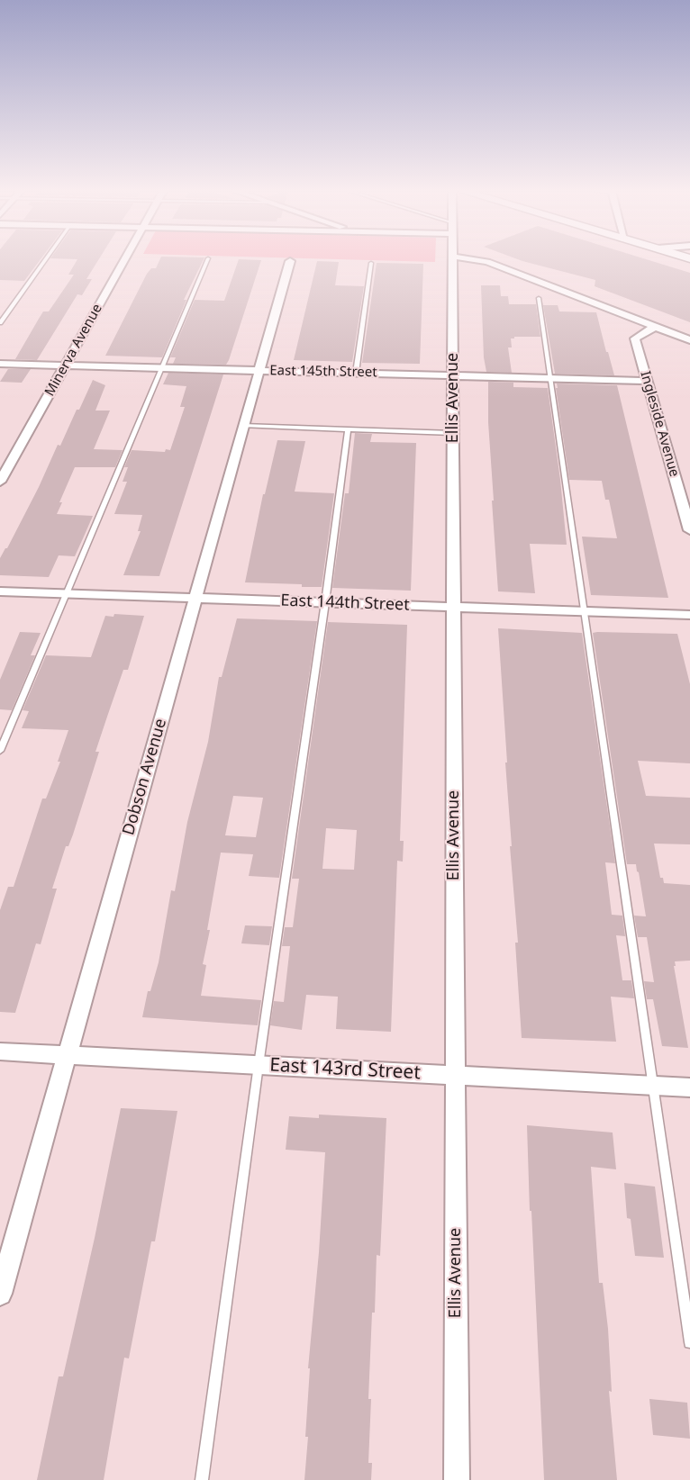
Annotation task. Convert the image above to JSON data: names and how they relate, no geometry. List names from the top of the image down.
{
  "streets": {
    "street": [
      "Minerva Avenue",
      "East 145th Street",
      "Ellis Avenue",
      "Ingleside Avenue",
      "East 144th Street",
      "Dobson Avenue",
      "East 143rd Street"
    ]
  },
  "crossings": [
    ["Minerva Avenue", "East 145th Street"],
    ["East 145th Street", "Ellis Avenue"],
    ["East 145th Street", "Ingleside Avenue"],
    ["East 145th Street", "Dobson Avenue"],
    ["Ellis Avenue", "East 144th Street"],
    ["Ellis Avenue", "East 143rd Street"],
    ["East 144th Street", "Dobson Avenue"],
    ["Dobson Avenue", "East 143rd Street"]
  ]
}
